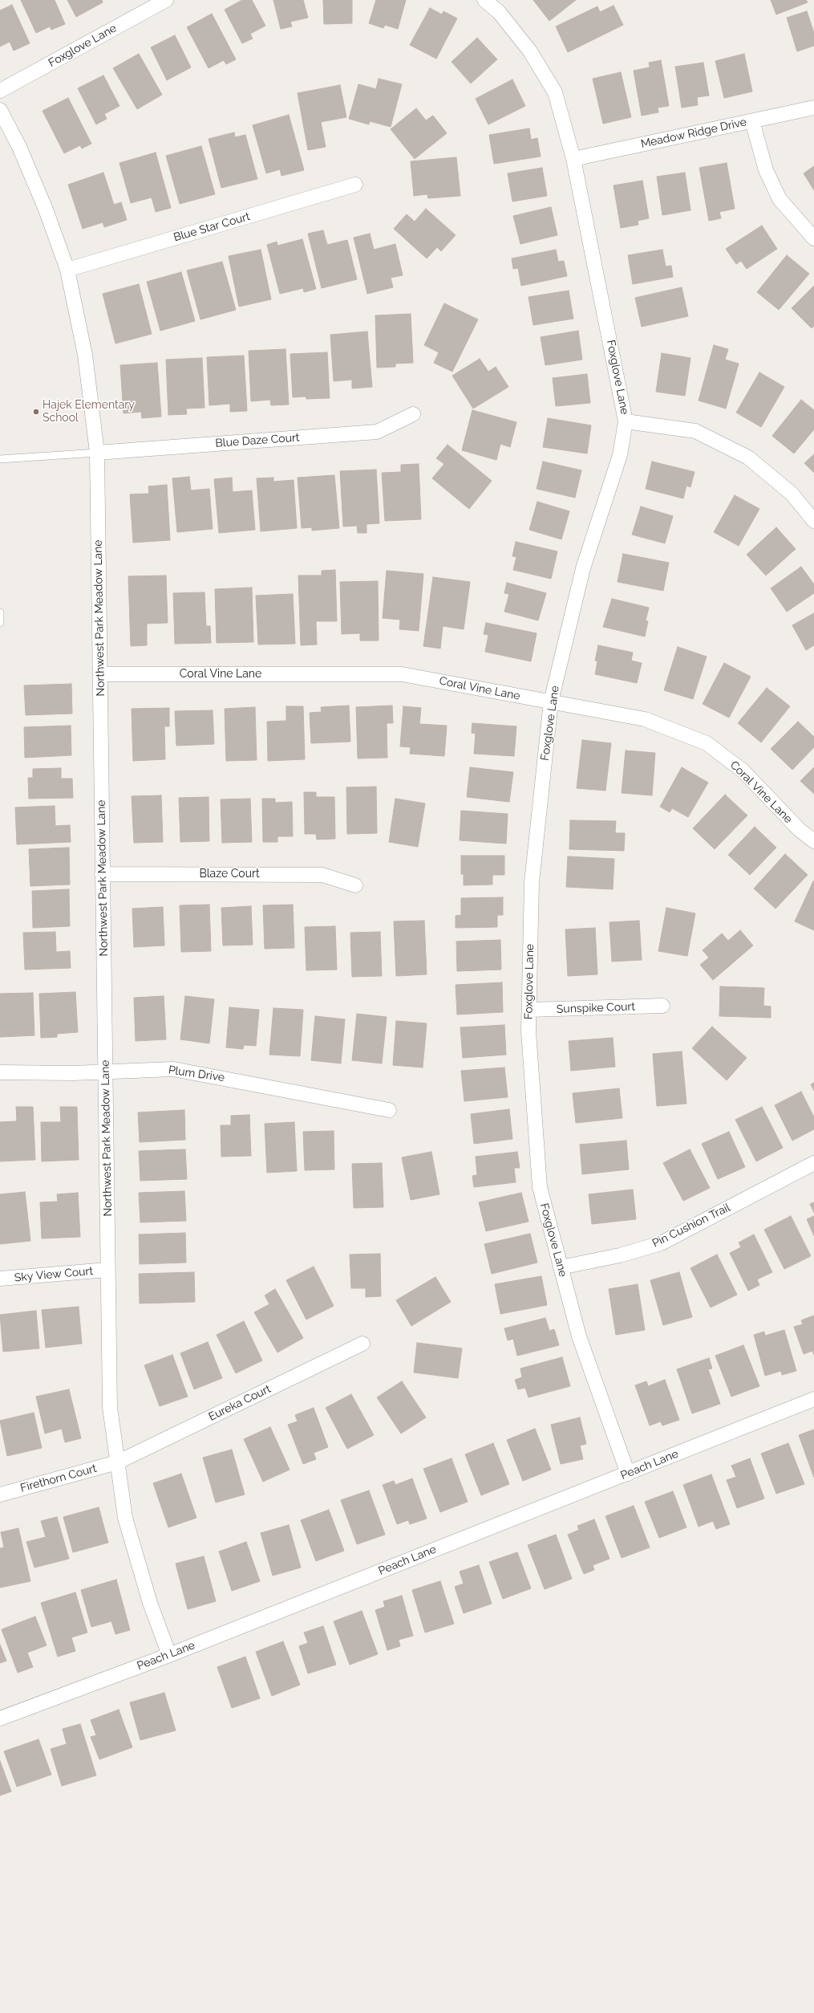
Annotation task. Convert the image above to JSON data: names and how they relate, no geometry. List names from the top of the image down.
{
  "streets": {
    "street": [
      "Foxglove Lane",
      "Meadow Ridge Drive",
      "Blue Star Court",
      "Blue Daze Court",
      "Northwest Park Meadow Lane",
      "Coral Vine Lane",
      "Blaze Court",
      "Sunspike Court",
      "Plum Drive",
      "Pin Cushion Trail",
      "Sky View Court",
      "Eureka Court",
      "Peach Lane",
      "Firethorn Court"
    ]
  },
  "crossings": [
    ["Foxglove Lane", "Meadow Ridge Drive"],
    ["Foxglove Lane", "Coral Vine Lane"],
    ["Foxglove Lane", "Sunspike Court"],
    ["Foxglove Lane", "Pin Cushion Trail"],
    ["Foxglove Lane", "Peach Lane"],
    ["Blue Star Court", "Northwest Park Meadow Lane"],
    ["Blue Daze Court", "Northwest Park Meadow Lane"],
    ["Northwest Park Meadow Lane", "Coral Vine Lane"],
    ["Northwest Park Meadow Lane", "Blaze Court"],
    ["Northwest Park Meadow Lane", "Plum Drive"],
    ["Northwest Park Meadow Lane", "Sky View Court"],
    ["Northwest Park Meadow Lane", "Eureka Court"],
    ["Northwest Park Meadow Lane", "Peach Lane"],
    ["Northwest Park Meadow Lane", "Firethorn Court"],
    ["Eureka Court", "Firethorn Court"]
  ],
  "places": ["Hajek Elementary School"]
}
